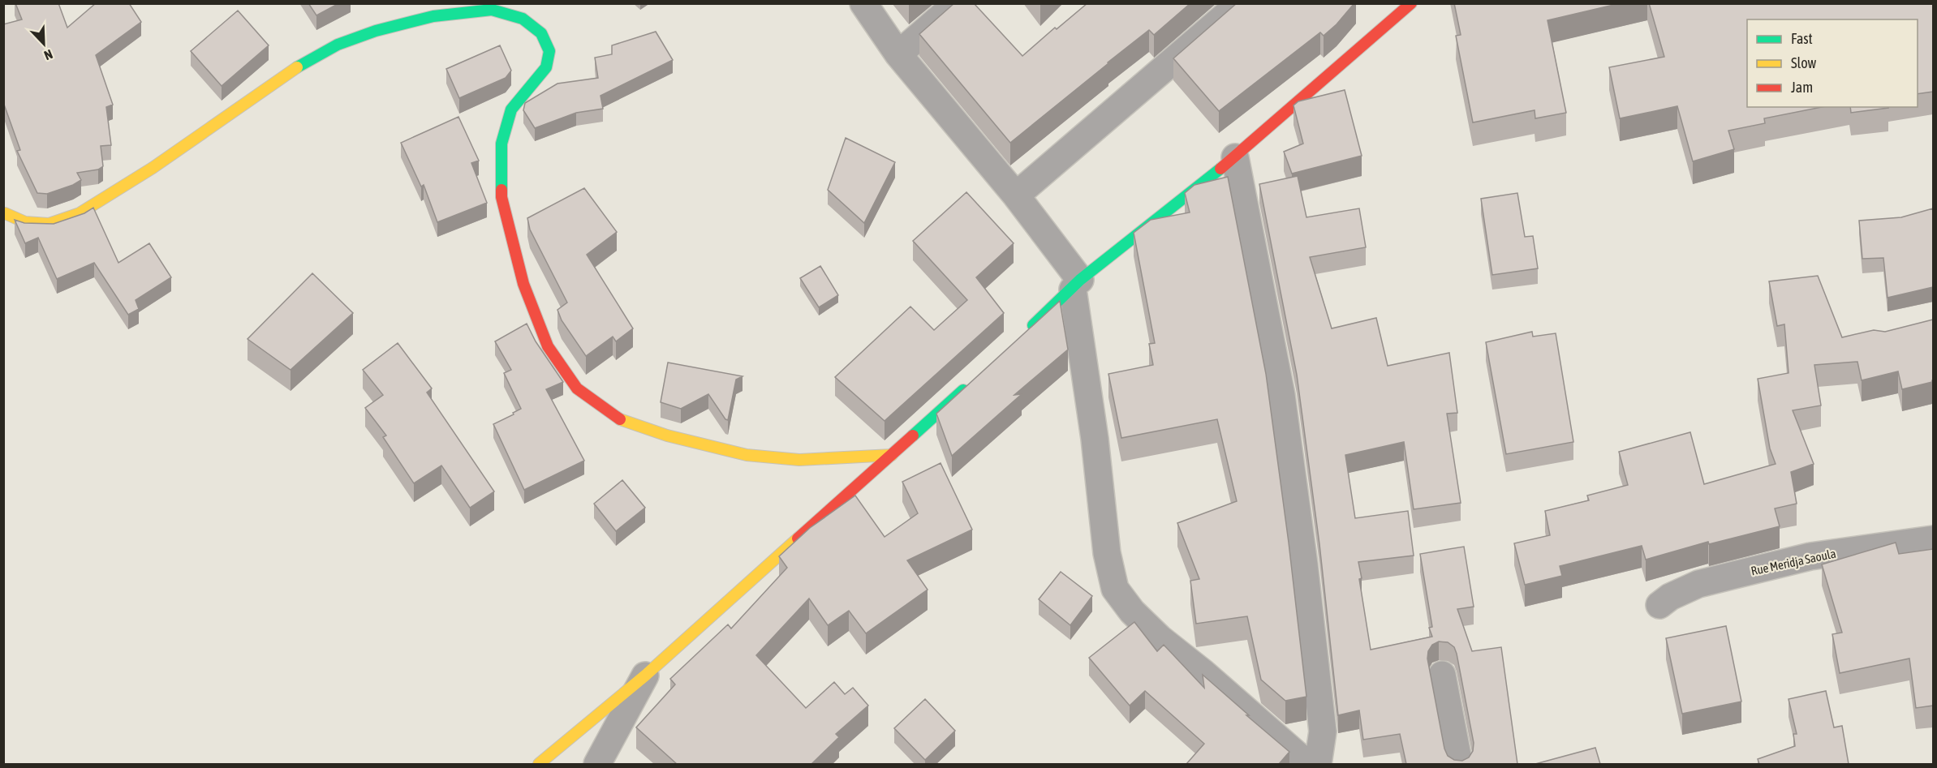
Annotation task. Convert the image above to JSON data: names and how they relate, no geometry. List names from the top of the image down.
{
  "streets": {
    "street": ["Rue Meridja Saoula"]
  },
  "legend": ["Fast", "Slow", "Jam"],
  "north": "bottom right"
}
